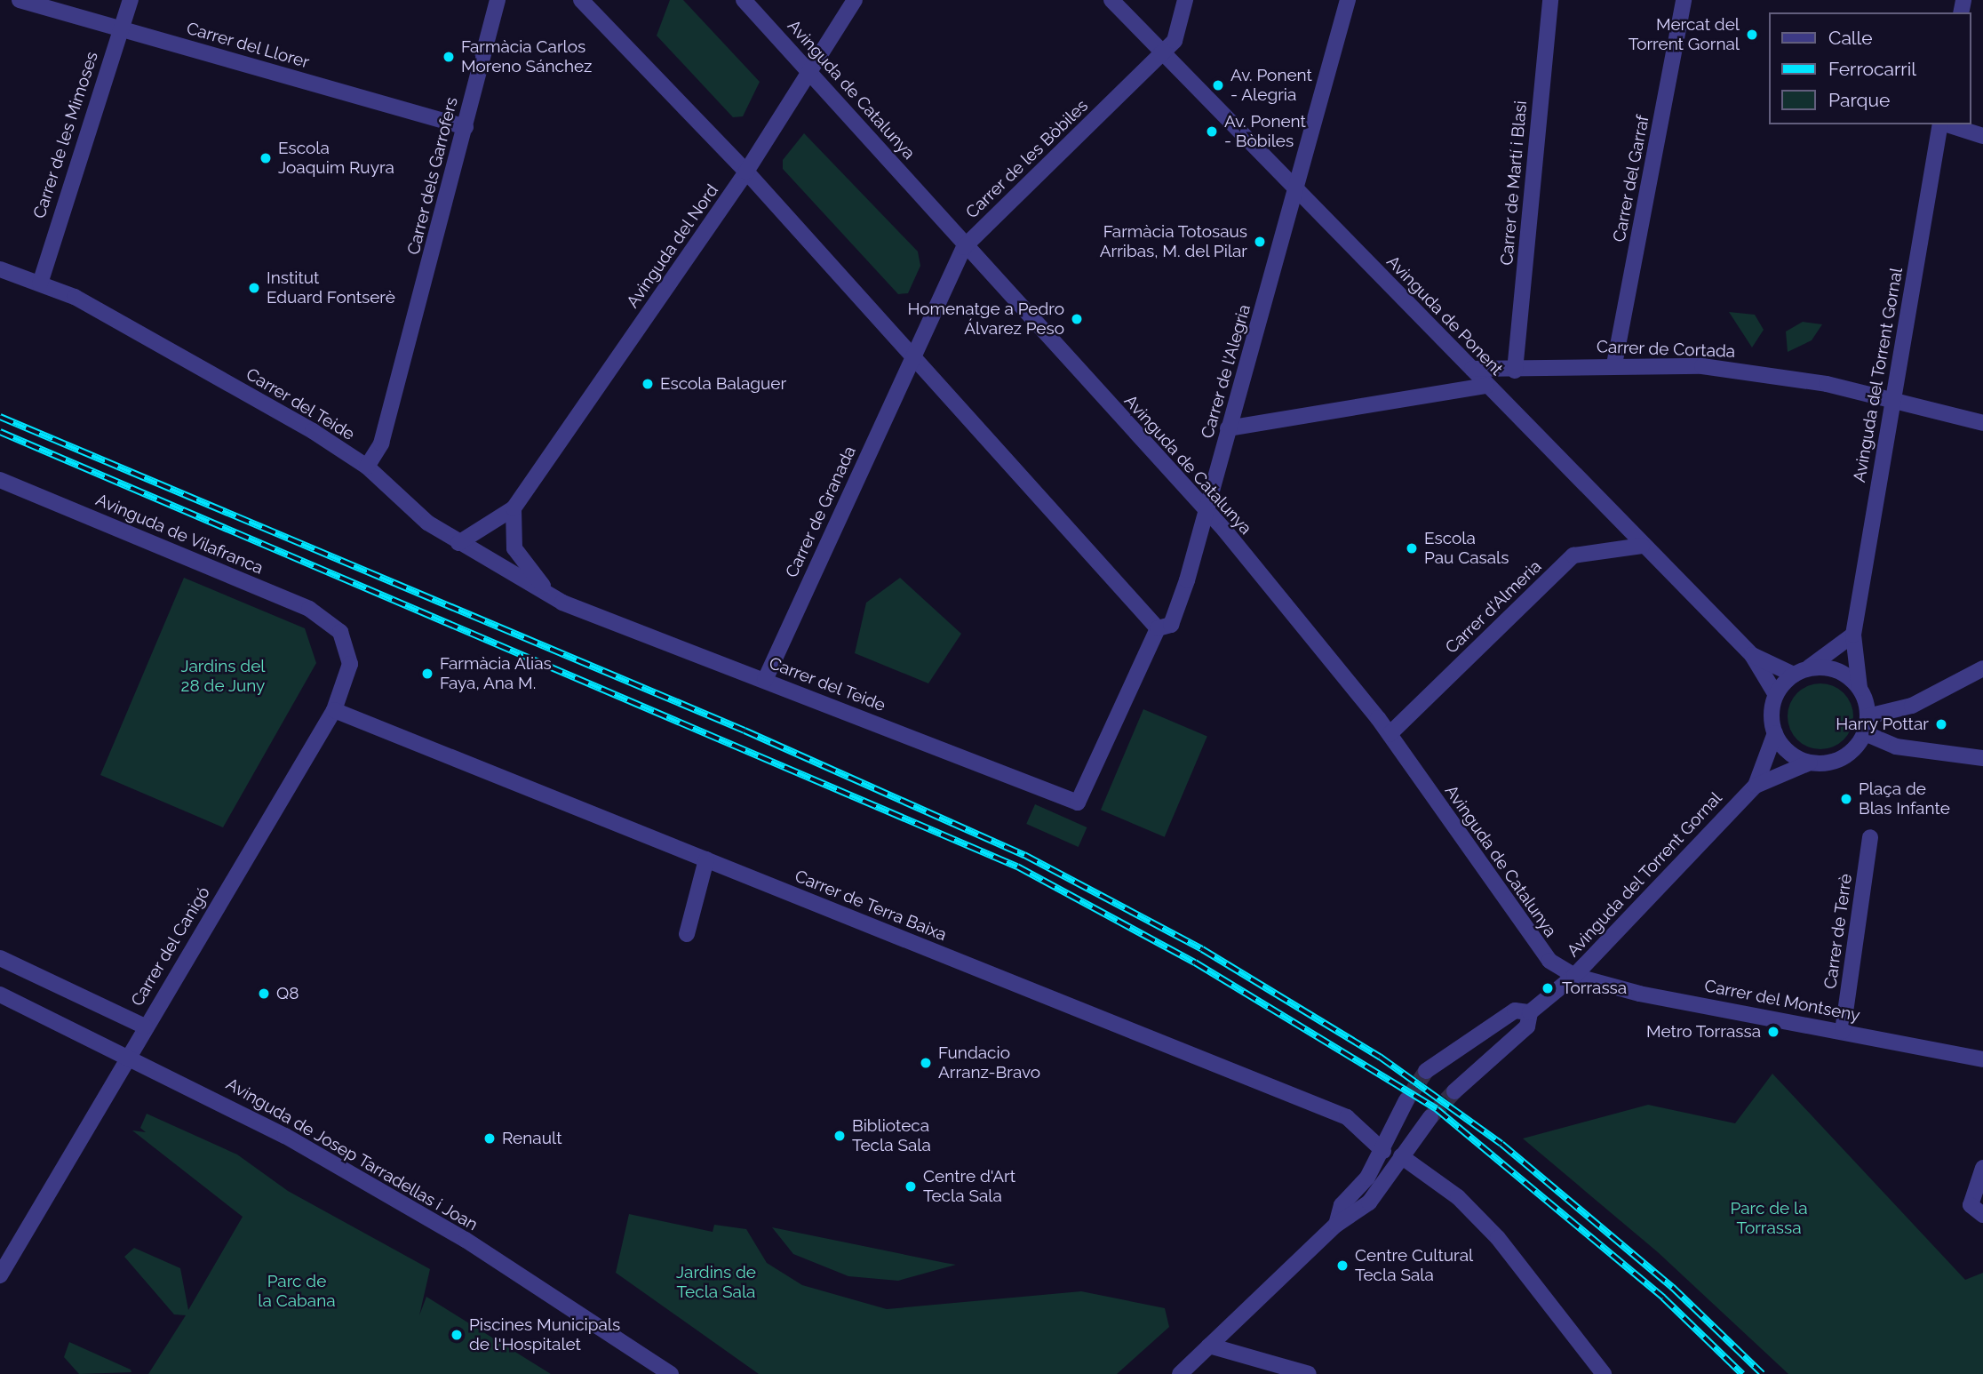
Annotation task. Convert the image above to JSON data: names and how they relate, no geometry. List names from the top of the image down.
{
  "streets": {
    "street": [
      "Carrer del Llorer",
      "Avinguda de Catalunya",
      "Carrer de les Mimoses",
      "Carrer de les Bòbiles",
      "Carrer dels Garrofers",
      "Carrer del Garraf",
      "Carrer de Martí i Blasi",
      "Avinguda del Nord",
      "Avinguda de Ponent",
      "Carrer de Cortada",
      "Carrer de l'Alegria",
      "Avinguda del Torrent Gornal",
      "Carrer del Teide",
      "Carrer de Granada",
      "Avinguda de Vilafranca",
      "Carrer d'Almeria",
      "Carrer de Terra Baixa",
      "Carrer de Terrè",
      "Carrer del Canigó",
      "Carrer del Montseny",
      "Avinguda de Josep Tarradellas i Joan"
    ]
  },
  "crossings": [
    ["Carrer del Llorer", "Carrer de les Mimoses"],
    ["Carrer del Llorer", "Carrer dels Garrofers"],
    ["Avinguda de Catalunya", "Carrer de les Bòbiles"],
    ["Avinguda de Catalunya", "Avinguda del Nord"],
    ["Avinguda de Catalunya", "Carrer de l'Alegria"],
    ["Avinguda de Catalunya", "Avinguda del Torrent Gornal"],
    ["Avinguda de Catalunya", "Carrer d'Almeria"],
    ["Avinguda de Catalunya", "Carrer del Montseny"],
    ["Carrer de les Mimoses", "Carrer del Teide"],
    ["Carrer de les Bòbiles", "Avinguda de Ponent"],
    ["Carrer de les Bòbiles", "Carrer de Granada"],
    ["Carrer dels Garrofers", "Carrer del Teide"],
    ["Carrer del Garraf", "Carrer de Cortada"],
    ["Carrer de Martí i Blasi", "Carrer de Cortada"],
    ["Avinguda del Nord", "Carrer del Teide"],
    ["Avinguda de Ponent", "Carrer de Cortada"],
    ["Avinguda de Ponent", "Carrer de l'Alegria"],
    ["Avinguda de Ponent", "Avinguda del Torrent Gornal"],
    ["Avinguda de Ponent", "Carrer d'Almeria"],
    ["Carrer de Cortada", "Avinguda del Torrent Gornal"],
    ["Carrer de l'Alegria", "Carrer del Teide"],
    ["Avinguda del Torrent Gornal", "Carrer del Montseny"],
    ["Carrer del Teide", "Carrer de Granada"],
    ["Avinguda de Vilafranca", "Carrer del Canigó"],
    ["Carrer de Terra Baixa", "Carrer del Canigó"],
    ["Carrer de Terrè", "Carrer del Montseny"],
    ["Carrer del Canigó", "Avinguda de Josep Tarradellas i Joan"]
  ],
  "parks": [
    "Jardins del 28 de Juny",
    "Parc de la Torrassa",
    "Jardins de Tecla Sala",
    "Parc de la Cabana"
  ],
  "places": [
    "Mercat del Torrent Gornal",
    "Farmàcia Carlos Moreno Sánchez",
    "Av. Ponent - Alegria",
    "Av. Ponent - Bòbiles",
    "Escola Joaquim Ruyra",
    "Farmàcia Totosaus Arribas, M. del Pilar",
    "Institut Eduard Fontserè",
    "Homenatge a Pedro Álvarez Peso",
    "Escola Balaguer",
    "Escola Pau Casals",
    "Farmàcia Alias Faya, Ana M.",
    "Harry Pottar",
    "Plaça de Blas Infante",
    "Torrassa",
    "Q8",
    "Metro Torrassa",
    "Fundacio Arranz-Bravo",
    "Biblioteca Tecla Sala",
    "Renault",
    "Centre d'Art Tecla Sala",
    "Centre Cultural Tecla Sala",
    "Piscines Municipals de l'Hospitalet"
  ],
  "legend": ["Calle", "Ferrocarril", "Parque"]
}
